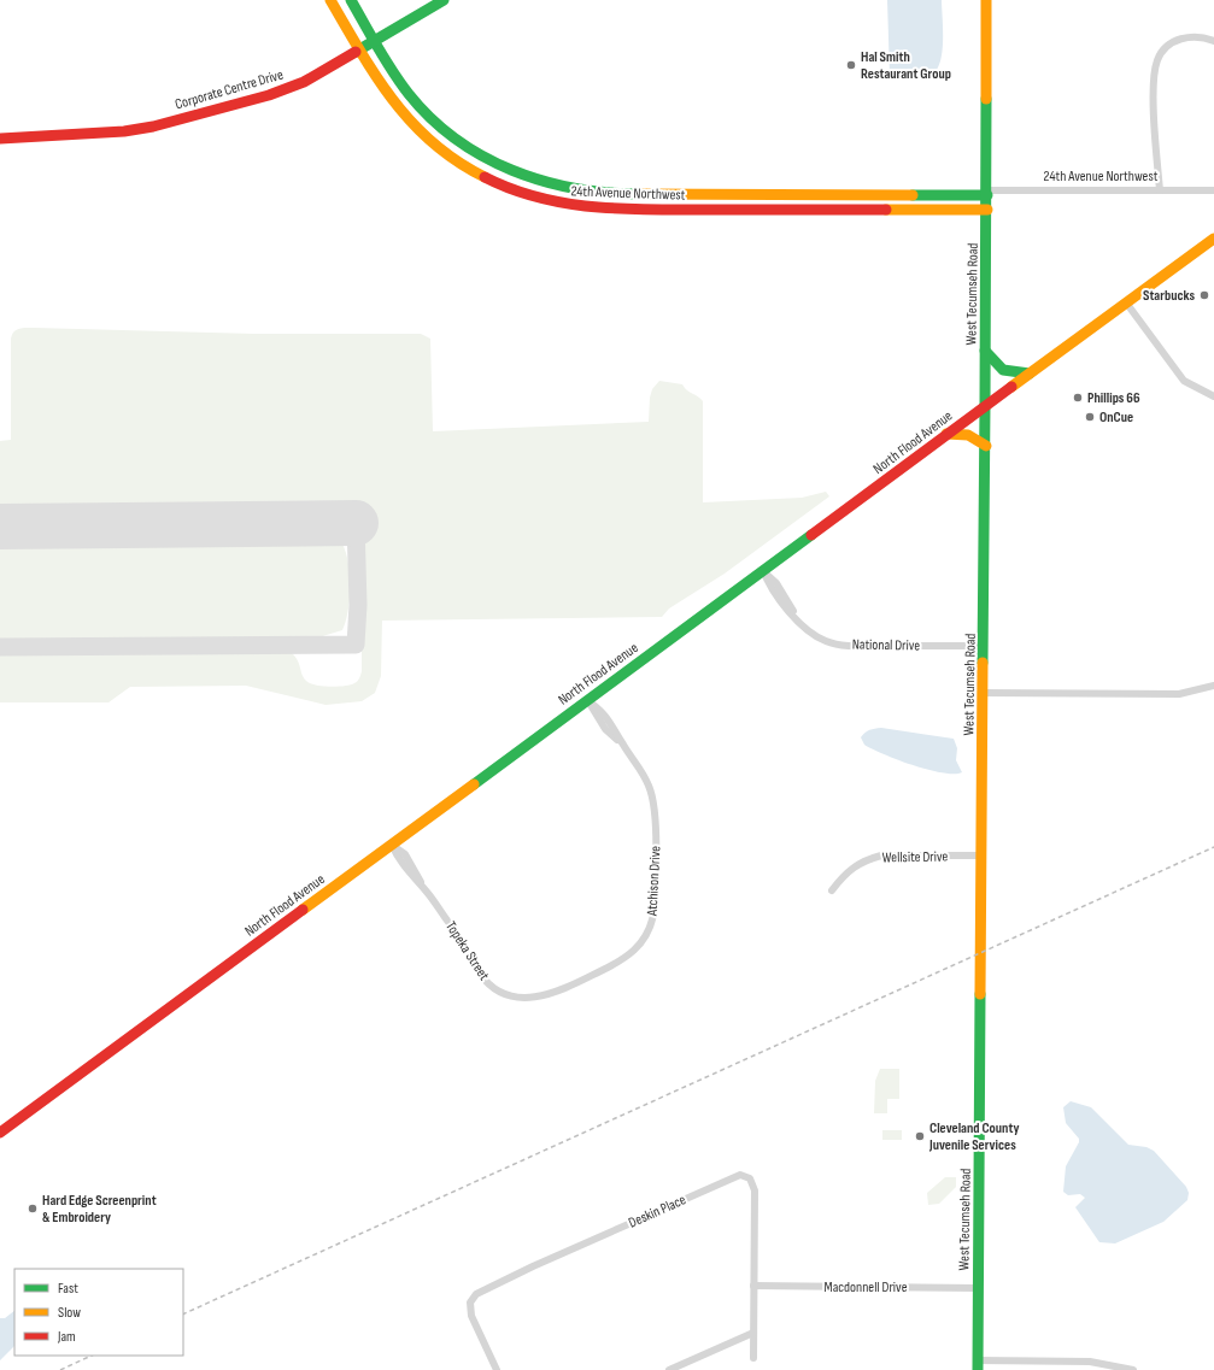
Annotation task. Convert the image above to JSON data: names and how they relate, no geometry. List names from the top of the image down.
{
  "streets": {
    "main road": [
      "Corporate Centre Drive",
      "24th Avenue Northwest",
      "West Tecumseh Road",
      "North Flood Avenue"
    ],
    "street": [
      "National Drive",
      "Wellsite Drive",
      "Atchison Drive",
      "Topeka Street",
      "Deskin Place",
      "Macdonnell Drive"
    ]
  },
  "crossings": [
    ["Corporate Centre Drive", "24th Avenue Northwest"],
    ["24th Avenue Northwest", "West Tecumseh Road"],
    ["West Tecumseh Road", "North Flood Avenue"],
    ["West Tecumseh Road", "National Drive"],
    ["West Tecumseh Road", "Wellsite Drive"],
    ["West Tecumseh Road", "Macdonnell Drive"],
    ["North Flood Avenue", "National Drive"],
    ["North Flood Avenue", "Atchison Drive"],
    ["North Flood Avenue", "Topeka Street"],
    ["Atchison Drive", "Topeka Street"],
    ["Deskin Place", "Macdonnell Drive"]
  ],
  "places": [
    "Hal Smith Restaurant Group",
    "Starbucks",
    "Phillips 66",
    "OnCue",
    "Cleveland County Juvenile Services",
    "Hard Edge Screenprint & Embroidery"
  ],
  "legend": ["Fast", "Slow", "Jam"]
}
